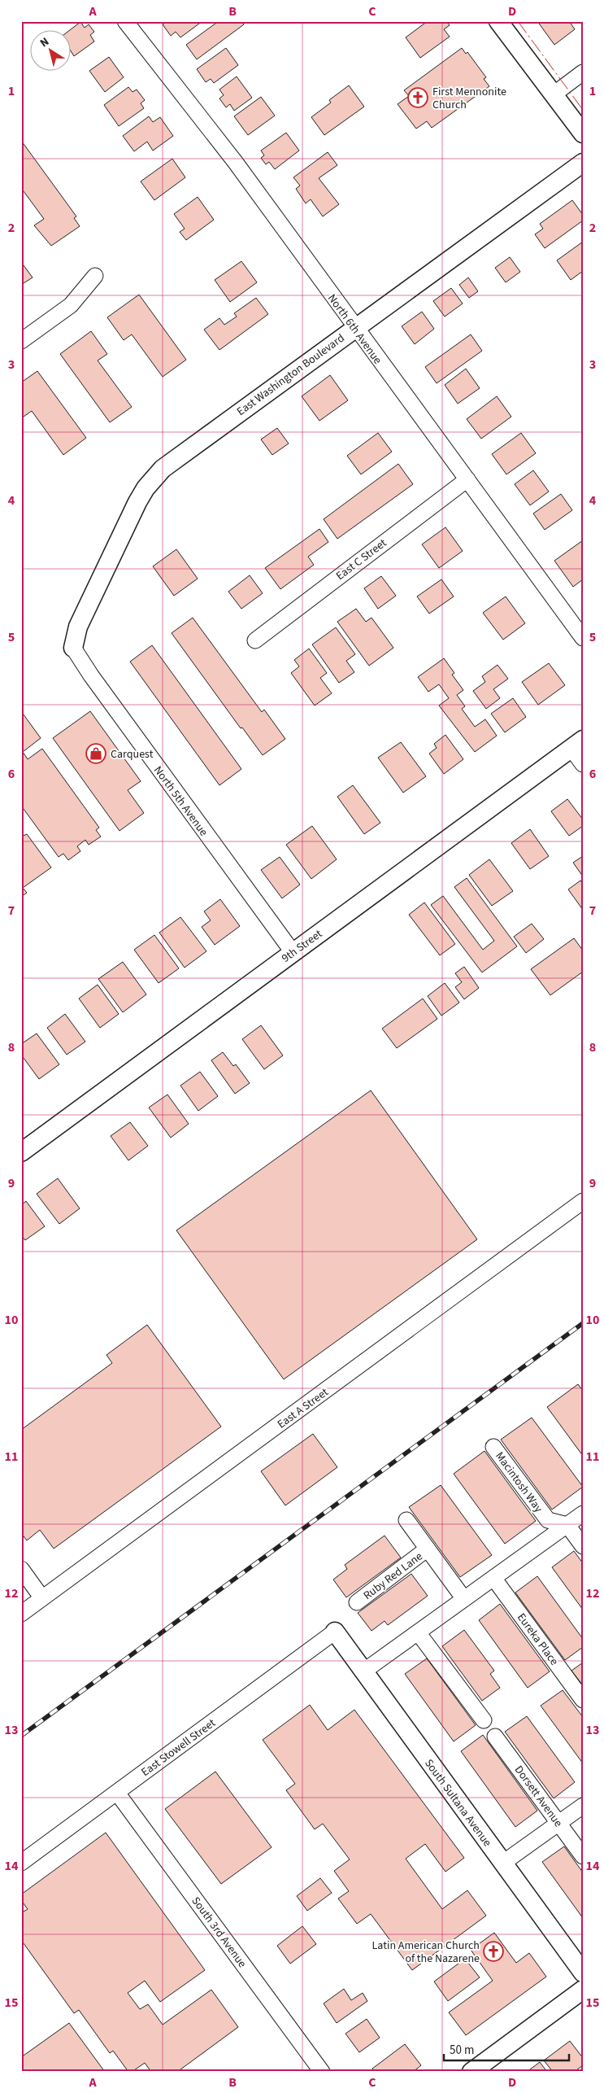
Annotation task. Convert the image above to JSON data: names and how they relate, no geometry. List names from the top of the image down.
{
  "streets": {
    "street": [
      "North 6th Avenue",
      "East Washington Boulevard",
      "East C Street",
      "North 5th Avenue",
      "9th Street",
      "East A Street",
      "Macintosh Way",
      "Ruby Red Lane",
      "Eureka Place",
      "East Stowell Street",
      "Dorsett Avenue",
      "South Sultana Avenue",
      "South 3rd Avenue"
    ]
  },
  "crossings": [
    ["North 6th Avenue", "East Washington Boulevard"],
    ["North 6th Avenue", "East C Street"],
    ["East Washington Boulevard", "North 5th Avenue"],
    ["North 5th Avenue", "9th Street"],
    ["East Stowell Street", "South Sultana Avenue"],
    ["East Stowell Street", "South 3rd Avenue"]
  ],
  "places": {
    "church": ["First Mennonite Church", "Latin American Church of the Nazarene"],
    "shop": ["Carquest"]
  },
  "scale_bar": "50 m",
  "north": "top left",
  "grid": {
    "columns": [
      "A",
      "B",
      "C",
      "D"
    ],
    "rows": [
      "1",
      "2",
      "3",
      "4",
      "5",
      "6",
      "7",
      "8",
      "9",
      "10",
      "11",
      "12",
      "13",
      "14",
      "15"
    ]
  }
}
